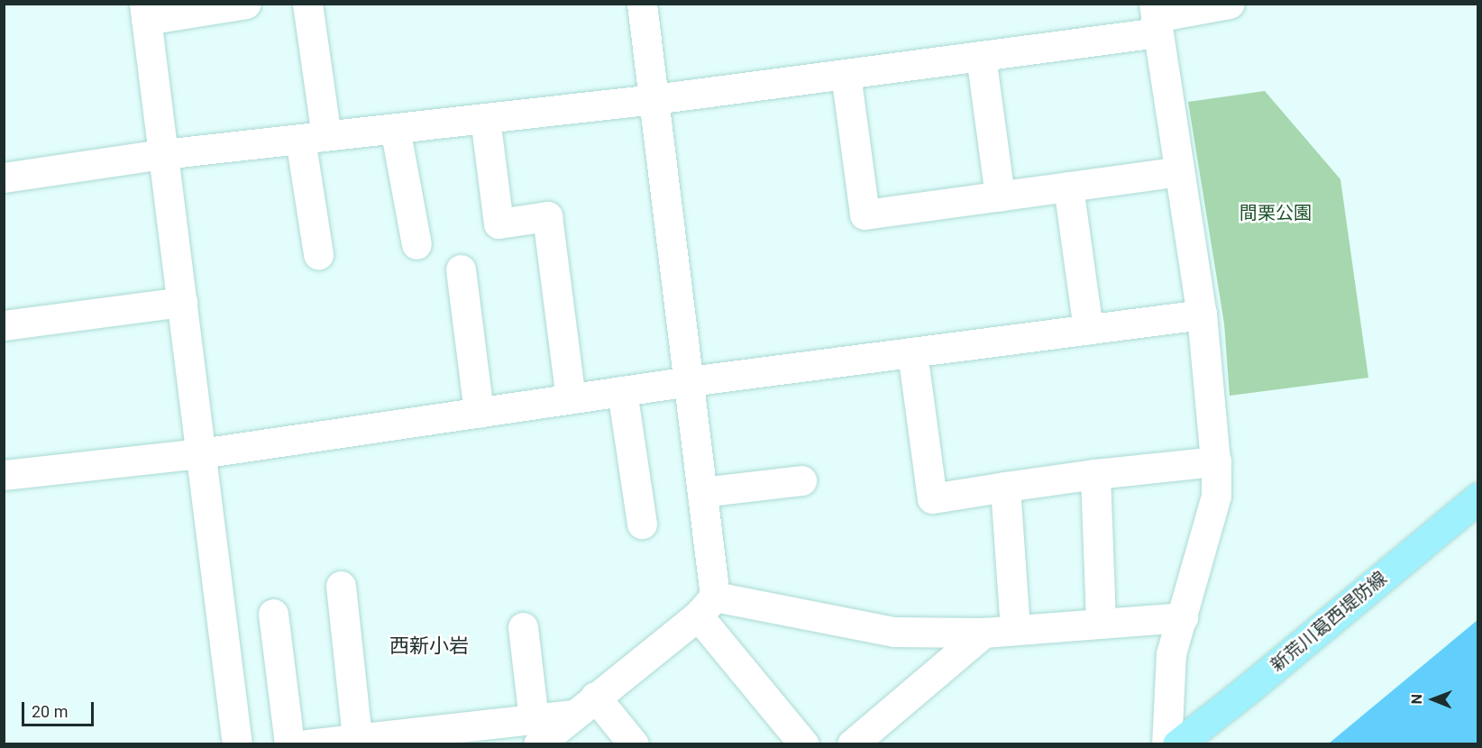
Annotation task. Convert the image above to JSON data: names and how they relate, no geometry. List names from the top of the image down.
{
  "streets": {
    "main road": ["新荒川葛西堤防線"]
  },
  "districts": ["西新小岩"],
  "parks": ["間栗公園"],
  "scale_bar": "20 m",
  "north": "left"
}
